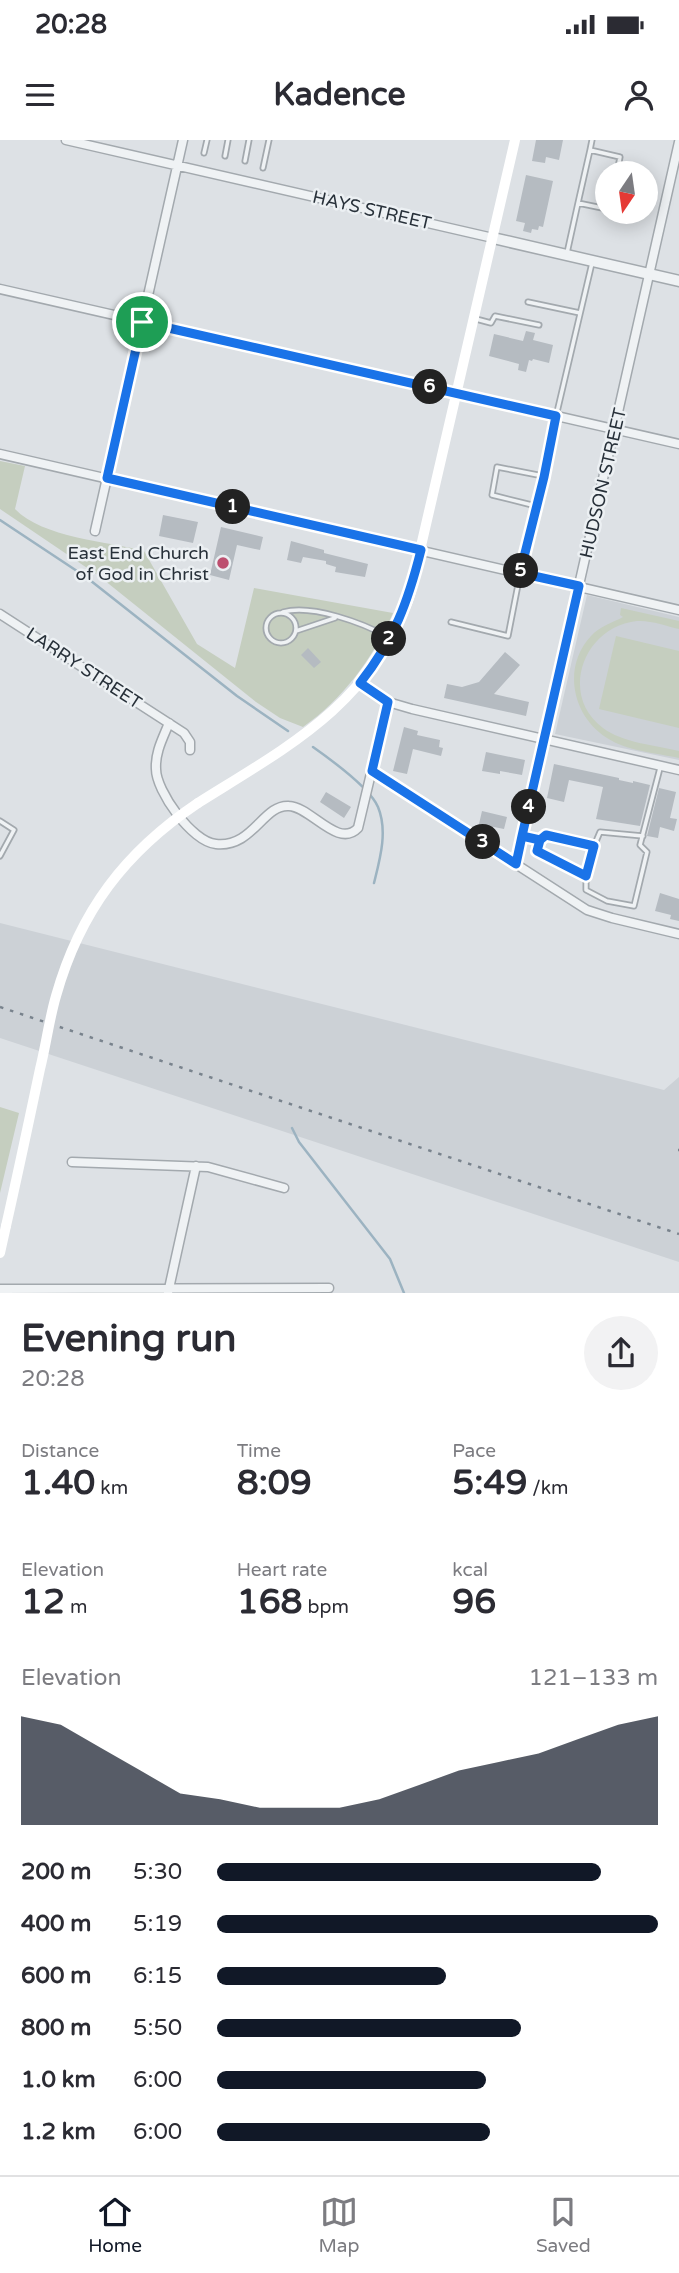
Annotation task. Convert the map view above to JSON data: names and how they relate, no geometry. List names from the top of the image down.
{
  "streets": {
    "street": ["HAYS STREET", "HUDSON STREET", "LARRY STREET"]
  },
  "crossings": [
    ["HAYS STREET", "HUDSON STREET"]
  ],
  "places": ["East End Church of God in Christ"],
  "north": "bottom",
  "page": {
    "status": "20:28",
    "header": "Kadence",
    "pins": [
      "6",
      "1",
      "5",
      "2",
      "4",
      "3"
    ],
    "heading": ["Evening run", "20:28"],
    "stats": [
      ["Distance", "1.40 km"],
      ["Time", "8:09"],
      ["Pace", "5:49 /km"],
      ["Elevation", "12 m"],
      ["Heart rate", "168 bpm"],
      ["kcal", "96"]
    ],
    "chart": ["Elevation", "121–133 m"],
    "list": [
      {
        "name": "200 m",
        "note": "5:30"
      },
      {
        "name": "400 m",
        "note": "5:19"
      },
      {
        "name": "600 m",
        "note": "6:15"
      },
      {
        "name": "800 m",
        "note": "5:50"
      },
      {
        "name": "1.0 km",
        "note": "6:00"
      },
      {
        "name": "1.2 km",
        "note": "6:00"
      }
    ],
    "tabs": ["Home", "Map", "Saved"]
  }
}
